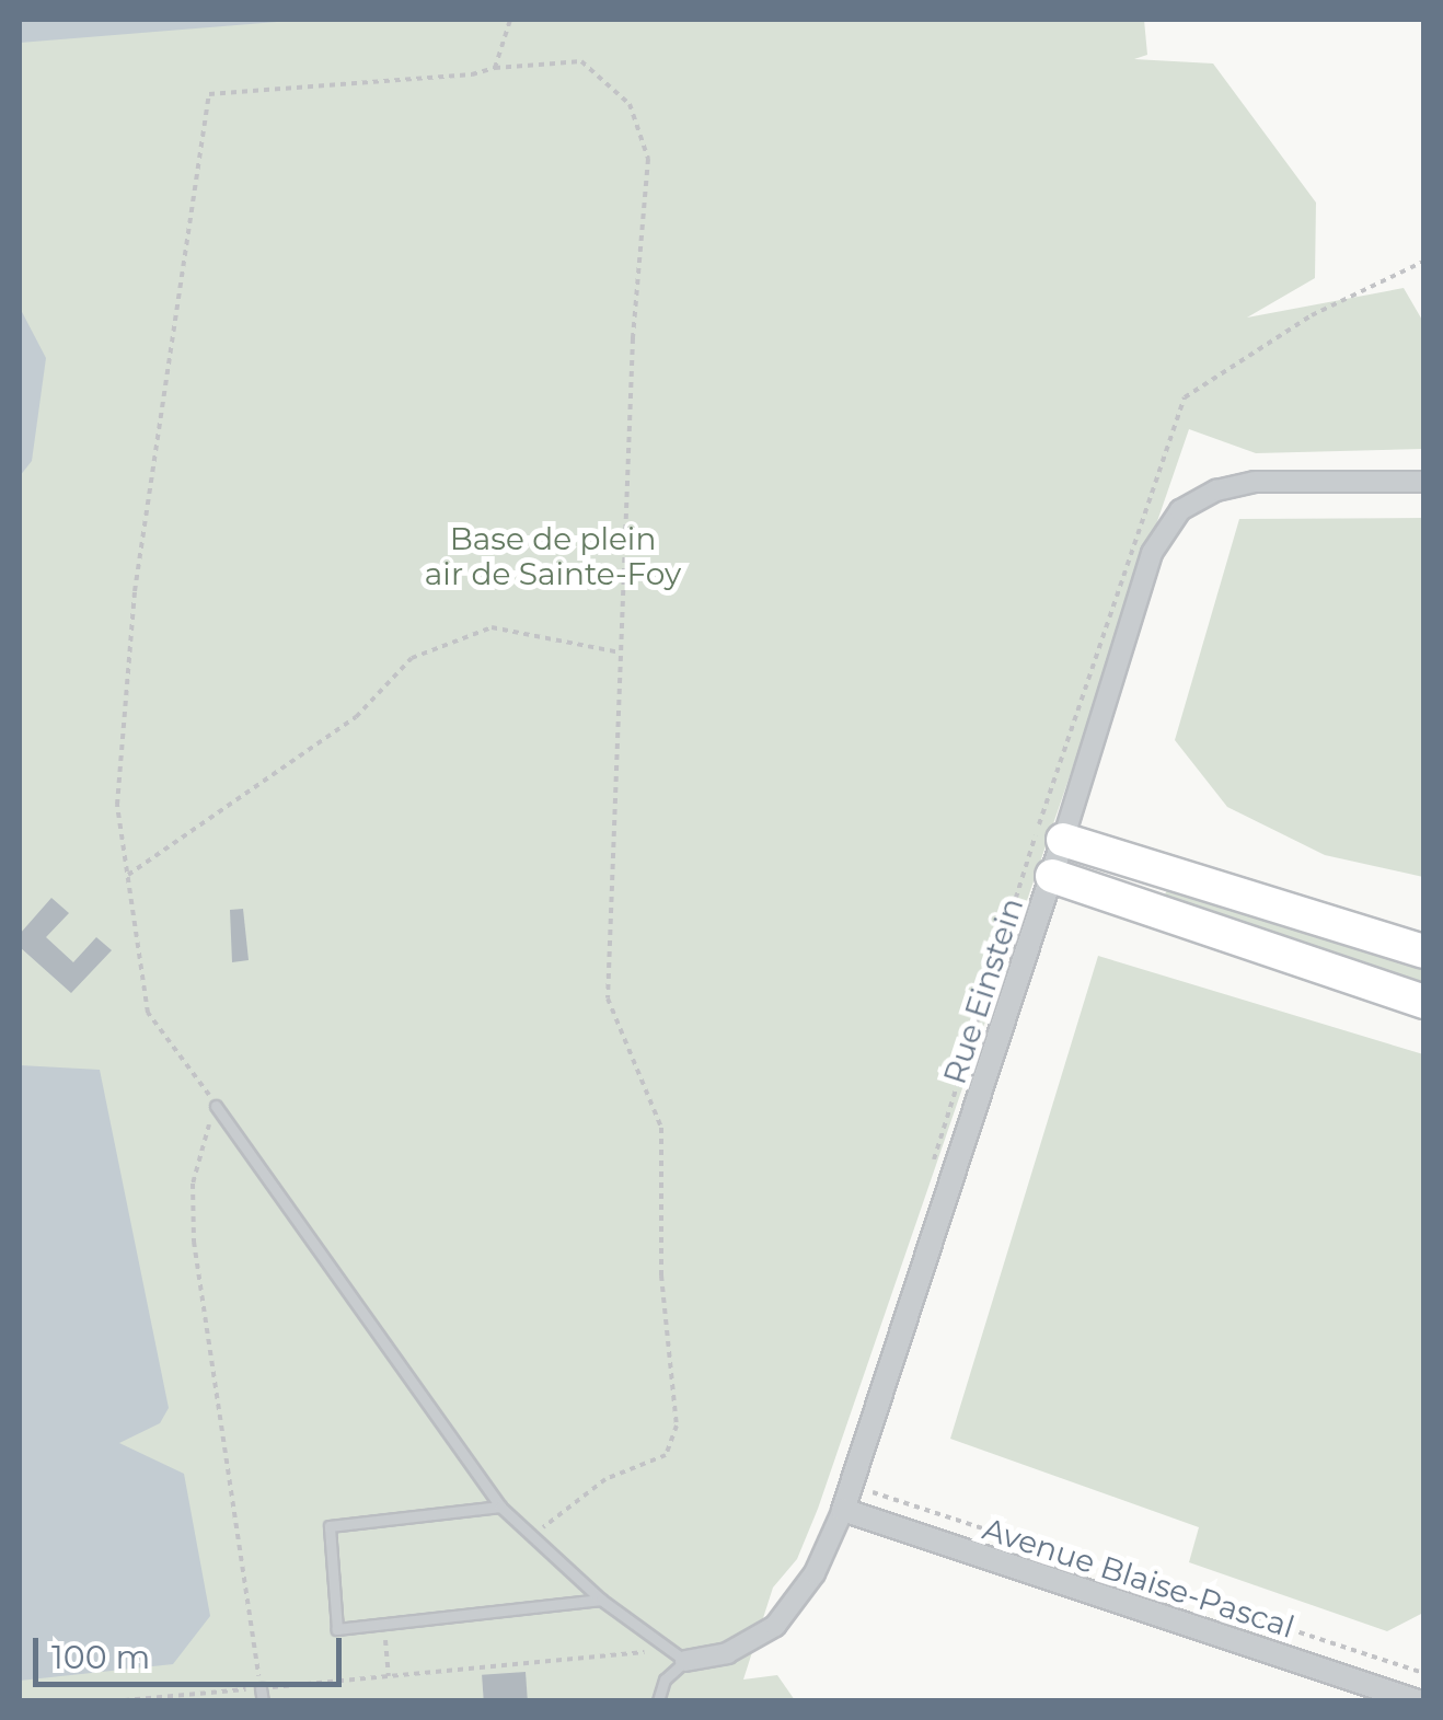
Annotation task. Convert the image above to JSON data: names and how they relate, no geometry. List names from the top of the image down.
{
  "streets": {
    "street": ["Rue Einstein", "Avenue Blaise-Pascal"]
  },
  "crossings": [
    ["Rue Einstein", "Avenue Blaise-Pascal"]
  ],
  "parks": ["Base de plein air de Sainte-Foy"],
  "scale_bar": "100 m"
}
